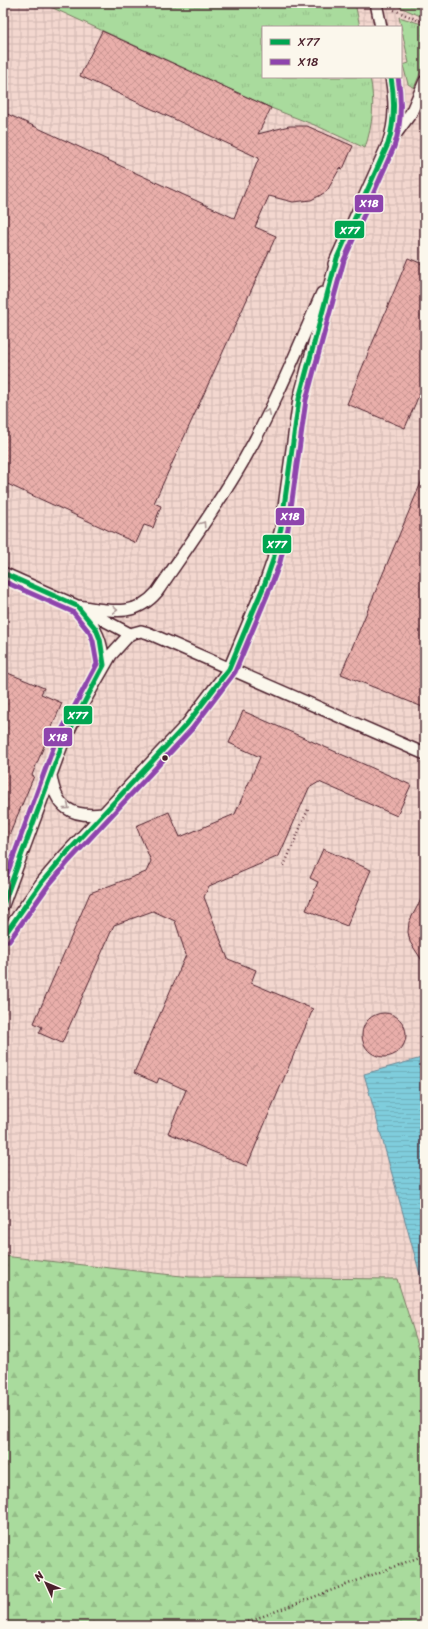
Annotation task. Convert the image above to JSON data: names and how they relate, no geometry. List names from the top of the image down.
{
  "lines": ["transit line X77", "transit line X18"],
  "legend": ["X77", "X18"],
  "north": "top left"
}
